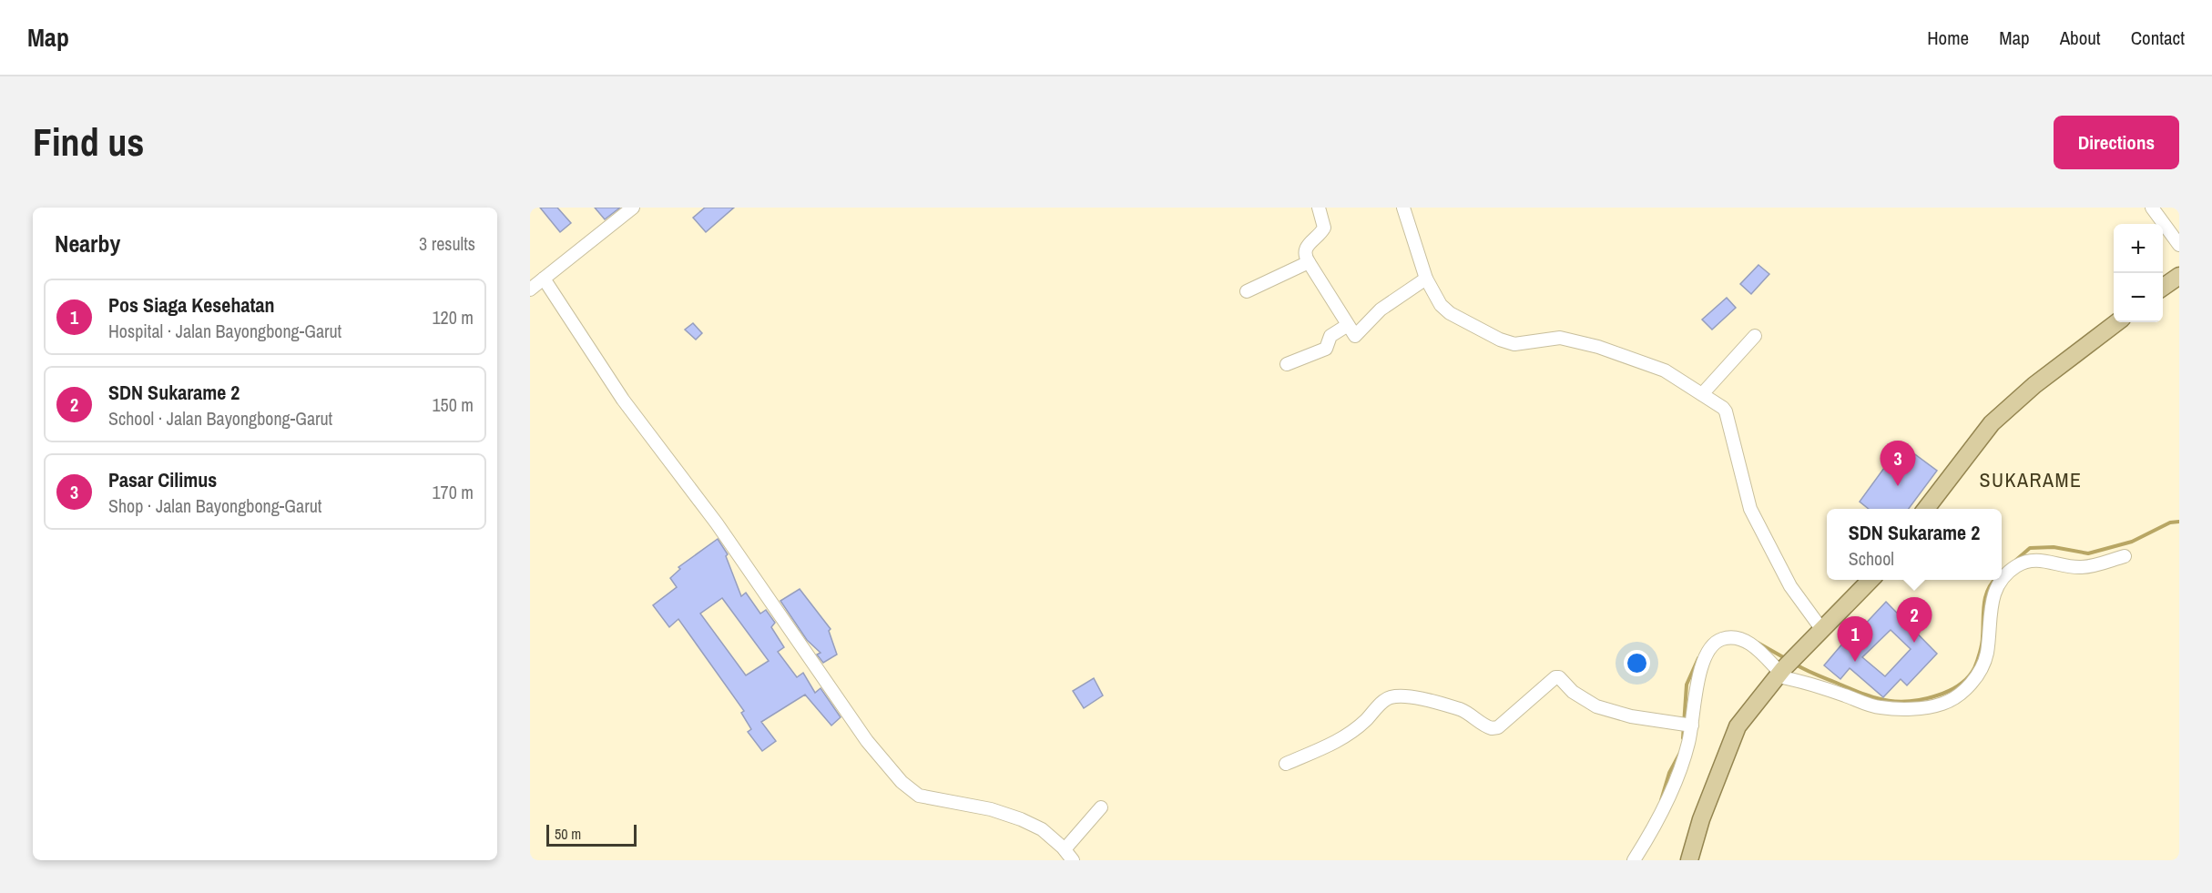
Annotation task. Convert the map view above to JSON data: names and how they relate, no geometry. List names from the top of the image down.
{
  "districts": ["SUKARAME"],
  "scale_bar": "50 m",
  "page": {
    "header": "Map",
    "nav": [
      "Home",
      "Map",
      "About",
      "Contact"
    ],
    "buttons": "Directions",
    "title": "Find us",
    "heading": ["Nearby", "3 results"],
    "map_buttons": ["+", "−"],
    "list": [
      {
        "mark": "1",
        "name": "Pos Siaga Kesehatan",
        "note": "Hospital · Jalan Bayongbong-Garut",
        "value": "120 m"
      },
      {
        "mark": "2",
        "name": "SDN Sukarame 2",
        "note": "School · Jalan Bayongbong-Garut",
        "value": "150 m"
      },
      {
        "mark": "3",
        "name": "Pasar Cilimus",
        "note": "Shop · Jalan Bayongbong-Garut",
        "value": "170 m"
      }
    ],
    "pins": ["3", "2", "1"],
    "popup": ["SDN Sukarame 2", "School"],
    "scale": "50 m"
  }
}
